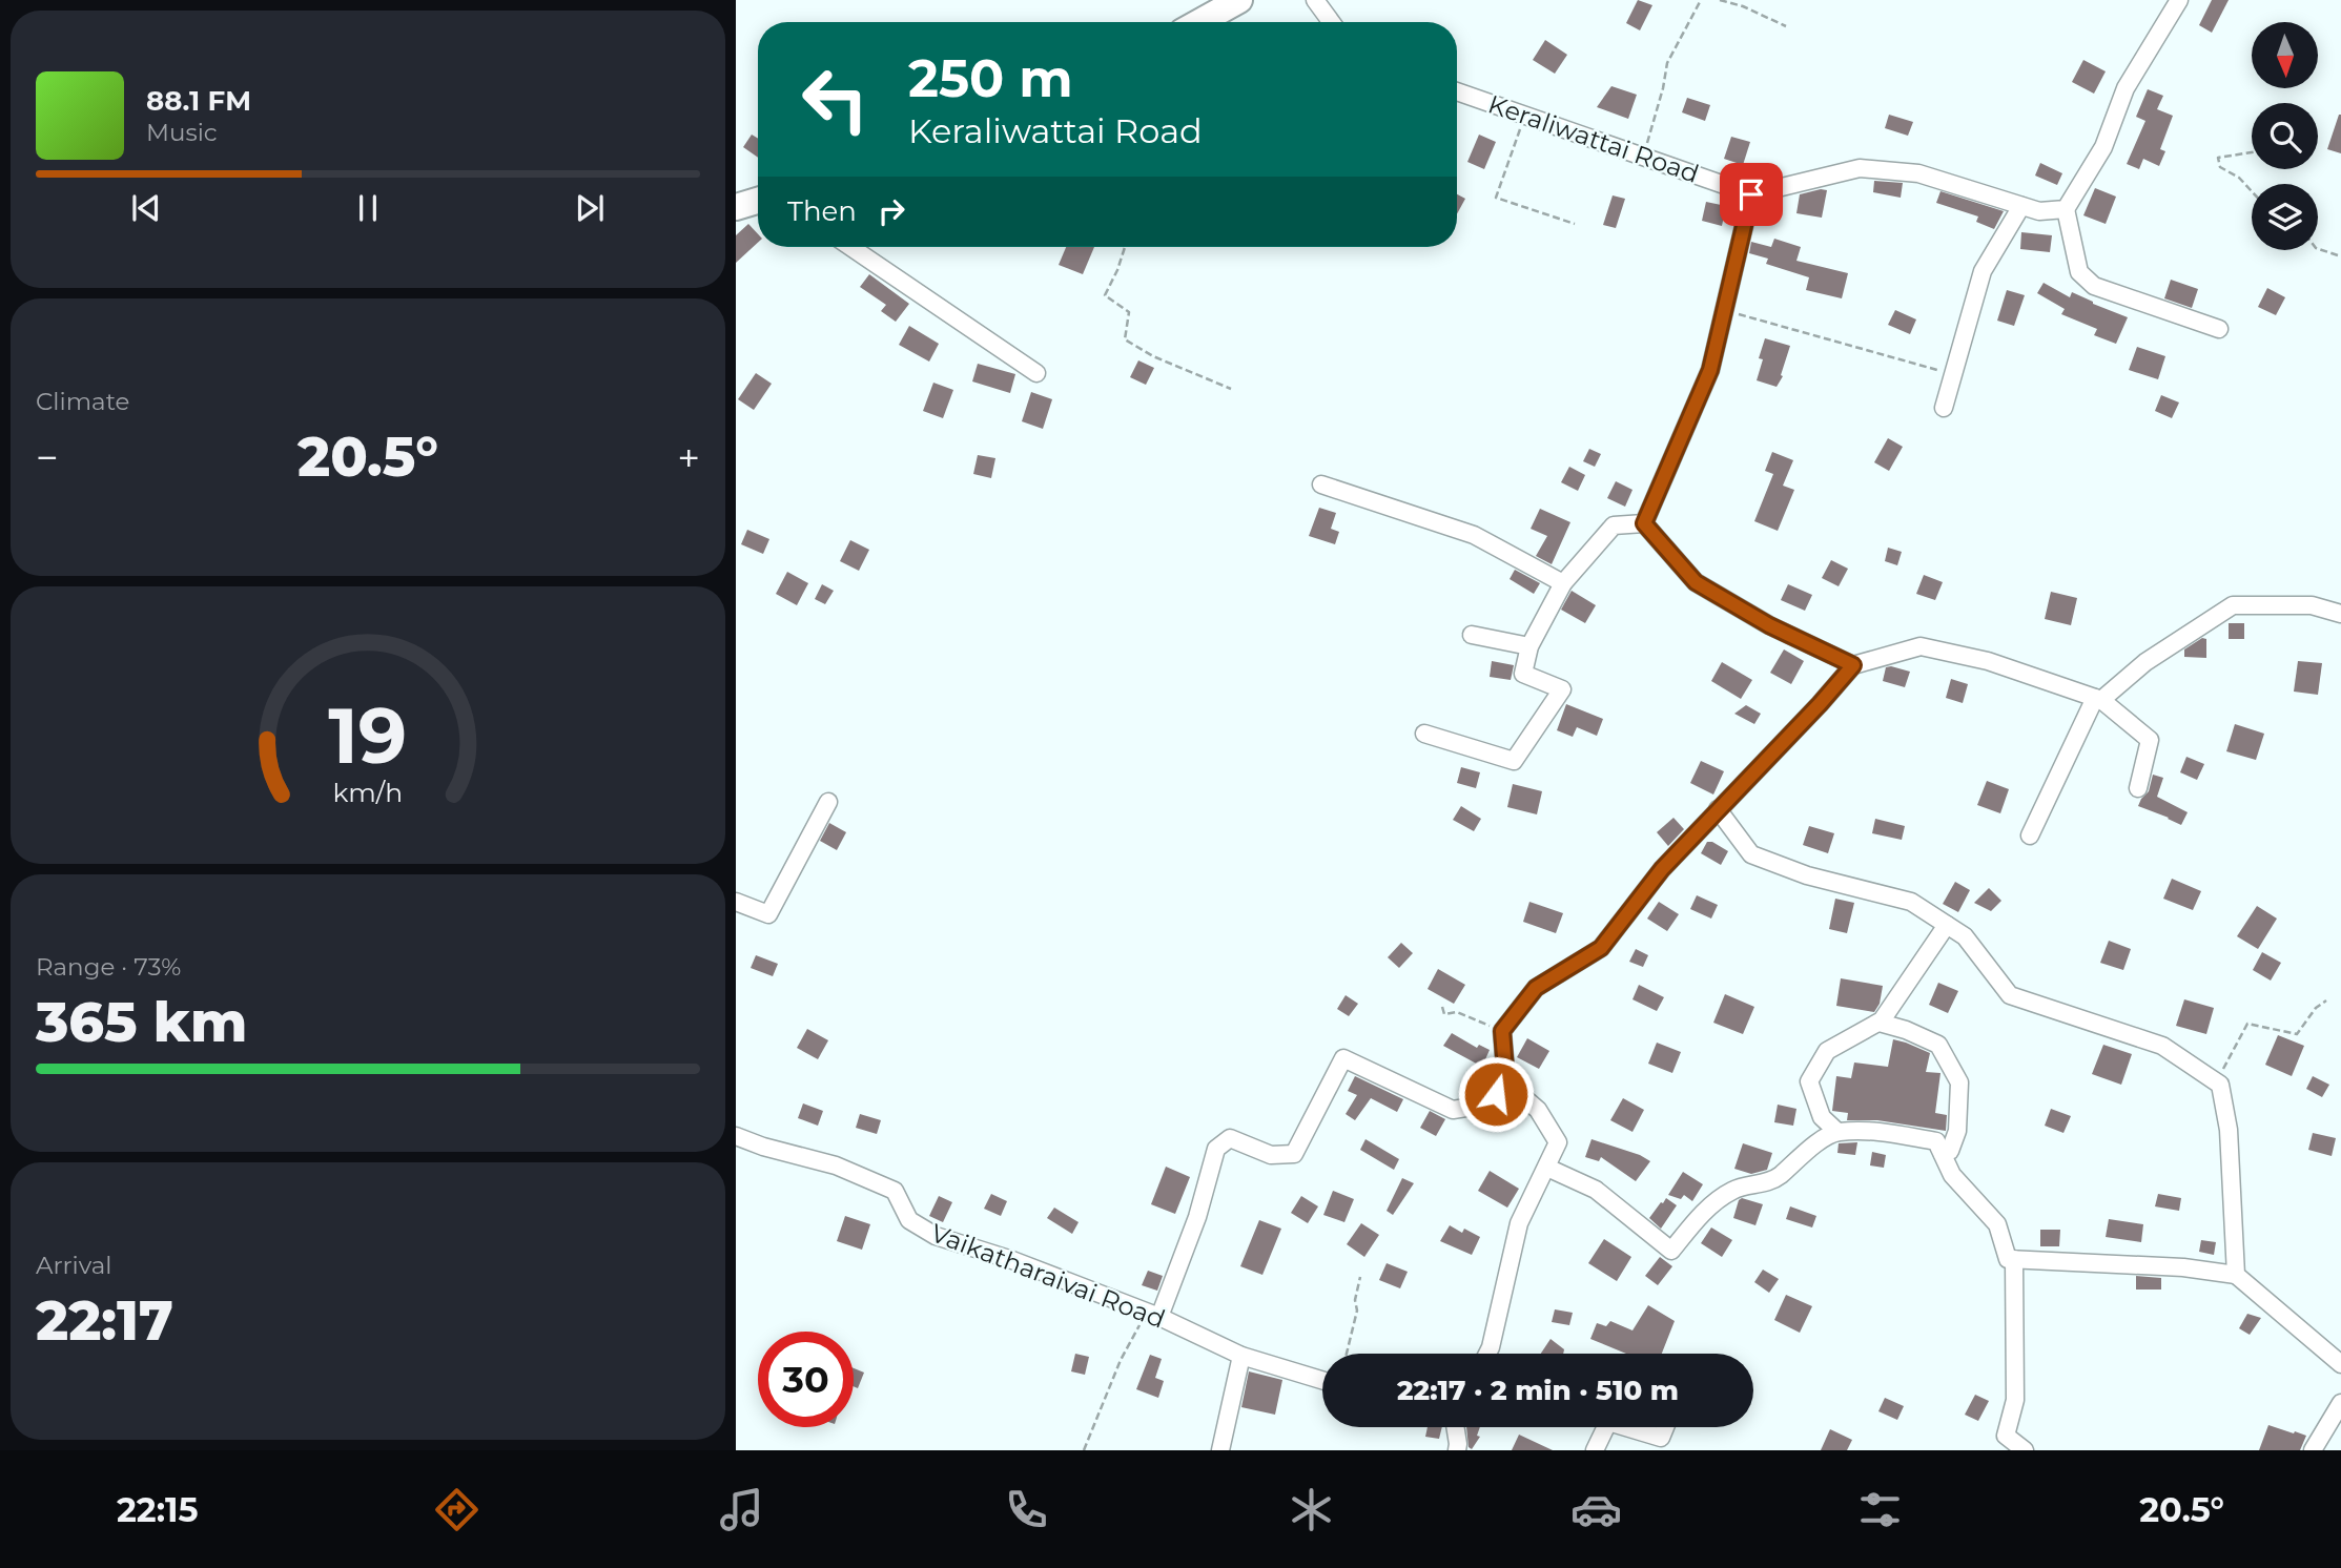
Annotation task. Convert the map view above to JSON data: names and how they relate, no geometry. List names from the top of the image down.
{
  "streets": {
    "street": ["Keraliwattai Road", "Vaikatharaivai Road"]
  },
  "north": "bottom",
  "page": {
    "turn": ["250 m", "Keraliwattai Road"],
    "song": ["88.1 FM", "Music"],
    "then": "Then",
    "tile": [
      "Climate",
      ["Range · 73%", "365 km"],
      ["Arrival", "22:17"]
    ],
    "heat": ["−", "20.5°", "+"],
    "limit": "30",
    "trip": "22:17 · 2 min · 510 m",
    "tabs": ["22:15", "20.5°"],
    "gauge": ["19", "km/h"]
  }
}
